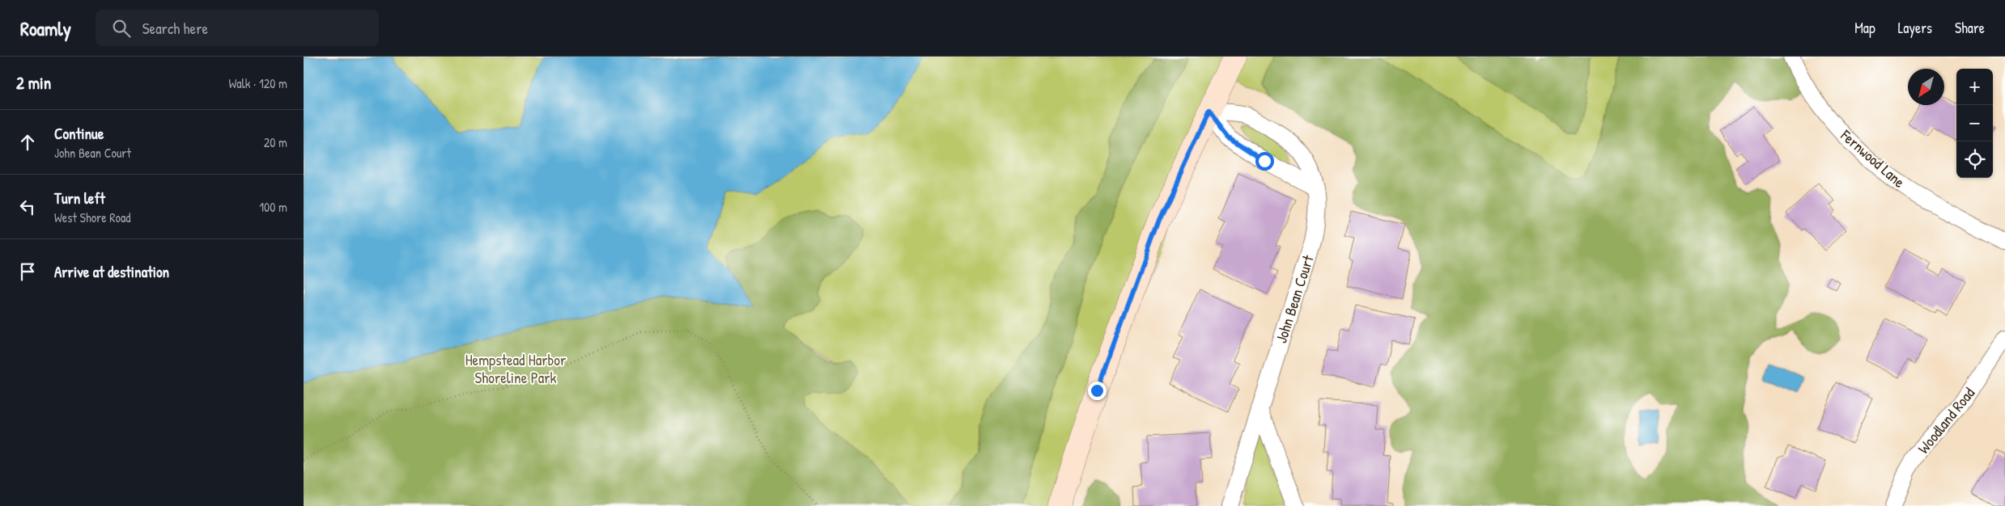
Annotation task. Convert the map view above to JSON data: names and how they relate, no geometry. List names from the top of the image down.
{
  "streets": {
    "street": ["Fernwood Lane", "John Bean Court", "Woodland Road"]
  },
  "parks": ["Hempstead Harbor Shoreline Park"],
  "north": "bottom left",
  "page": {
    "header": "Roamly",
    "search": "Search here",
    "nav": ["Map", "Layers", "Share"],
    "heading": ["2 min", "Walk · 120 m"],
    "map_buttons": ["+", "−"],
    "list": [
      ["Continue", "John Bean Court", "20 m"],
      ["Turn left", "West Shore Road", "100 m"],
      "Arrive at destination"
    ]
  }
}
